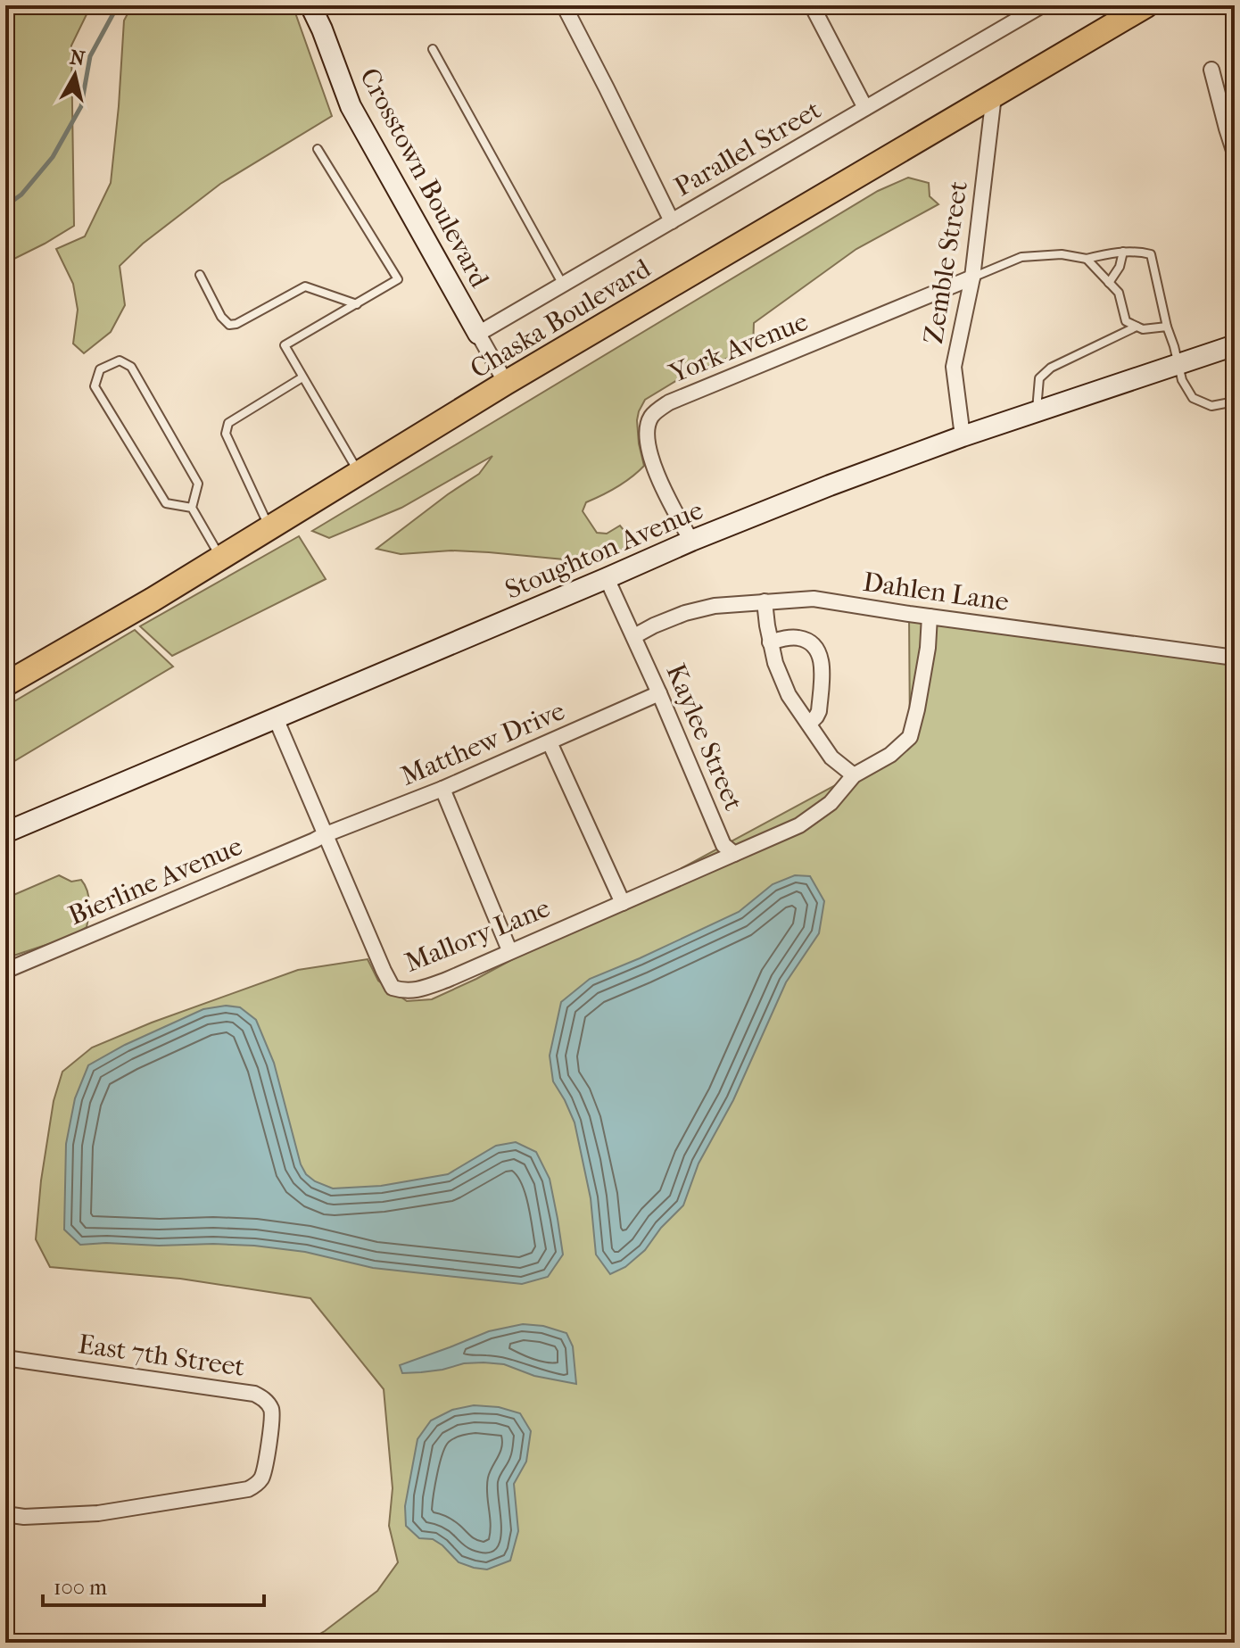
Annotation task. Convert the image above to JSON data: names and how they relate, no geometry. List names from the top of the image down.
{
  "streets": {
    "main road": ["Chaska Boulevard"],
    "street": [
      "Parallel Street",
      "Crosstown Boulevard",
      "Zemble Street",
      "York Avenue",
      "Stoughton Avenue",
      "Dahlen Lane",
      "Kaylee Street",
      "Matthew Drive",
      "Bierline Avenue",
      "Mallory Lane",
      "East 7th Street"
    ]
  },
  "crossings": [
    ["Parallel Street", "Crosstown Boulevard"],
    ["Zemble Street", "Chaska Boulevard"],
    ["Zemble Street", "York Avenue"],
    ["Zemble Street", "Stoughton Avenue"],
    ["York Avenue", "Stoughton Avenue"],
    ["Stoughton Avenue", "Kaylee Street"],
    ["Dahlen Lane", "Kaylee Street"],
    ["Kaylee Street", "Matthew Drive"],
    ["Kaylee Street", "Mallory Lane"],
    ["Matthew Drive", "Bierline Avenue"],
    ["Matthew Drive", "Mallory Lane"],
    ["Bierline Avenue", "Mallory Lane"]
  ],
  "scale_bar": "100 m",
  "north": "top"
}
